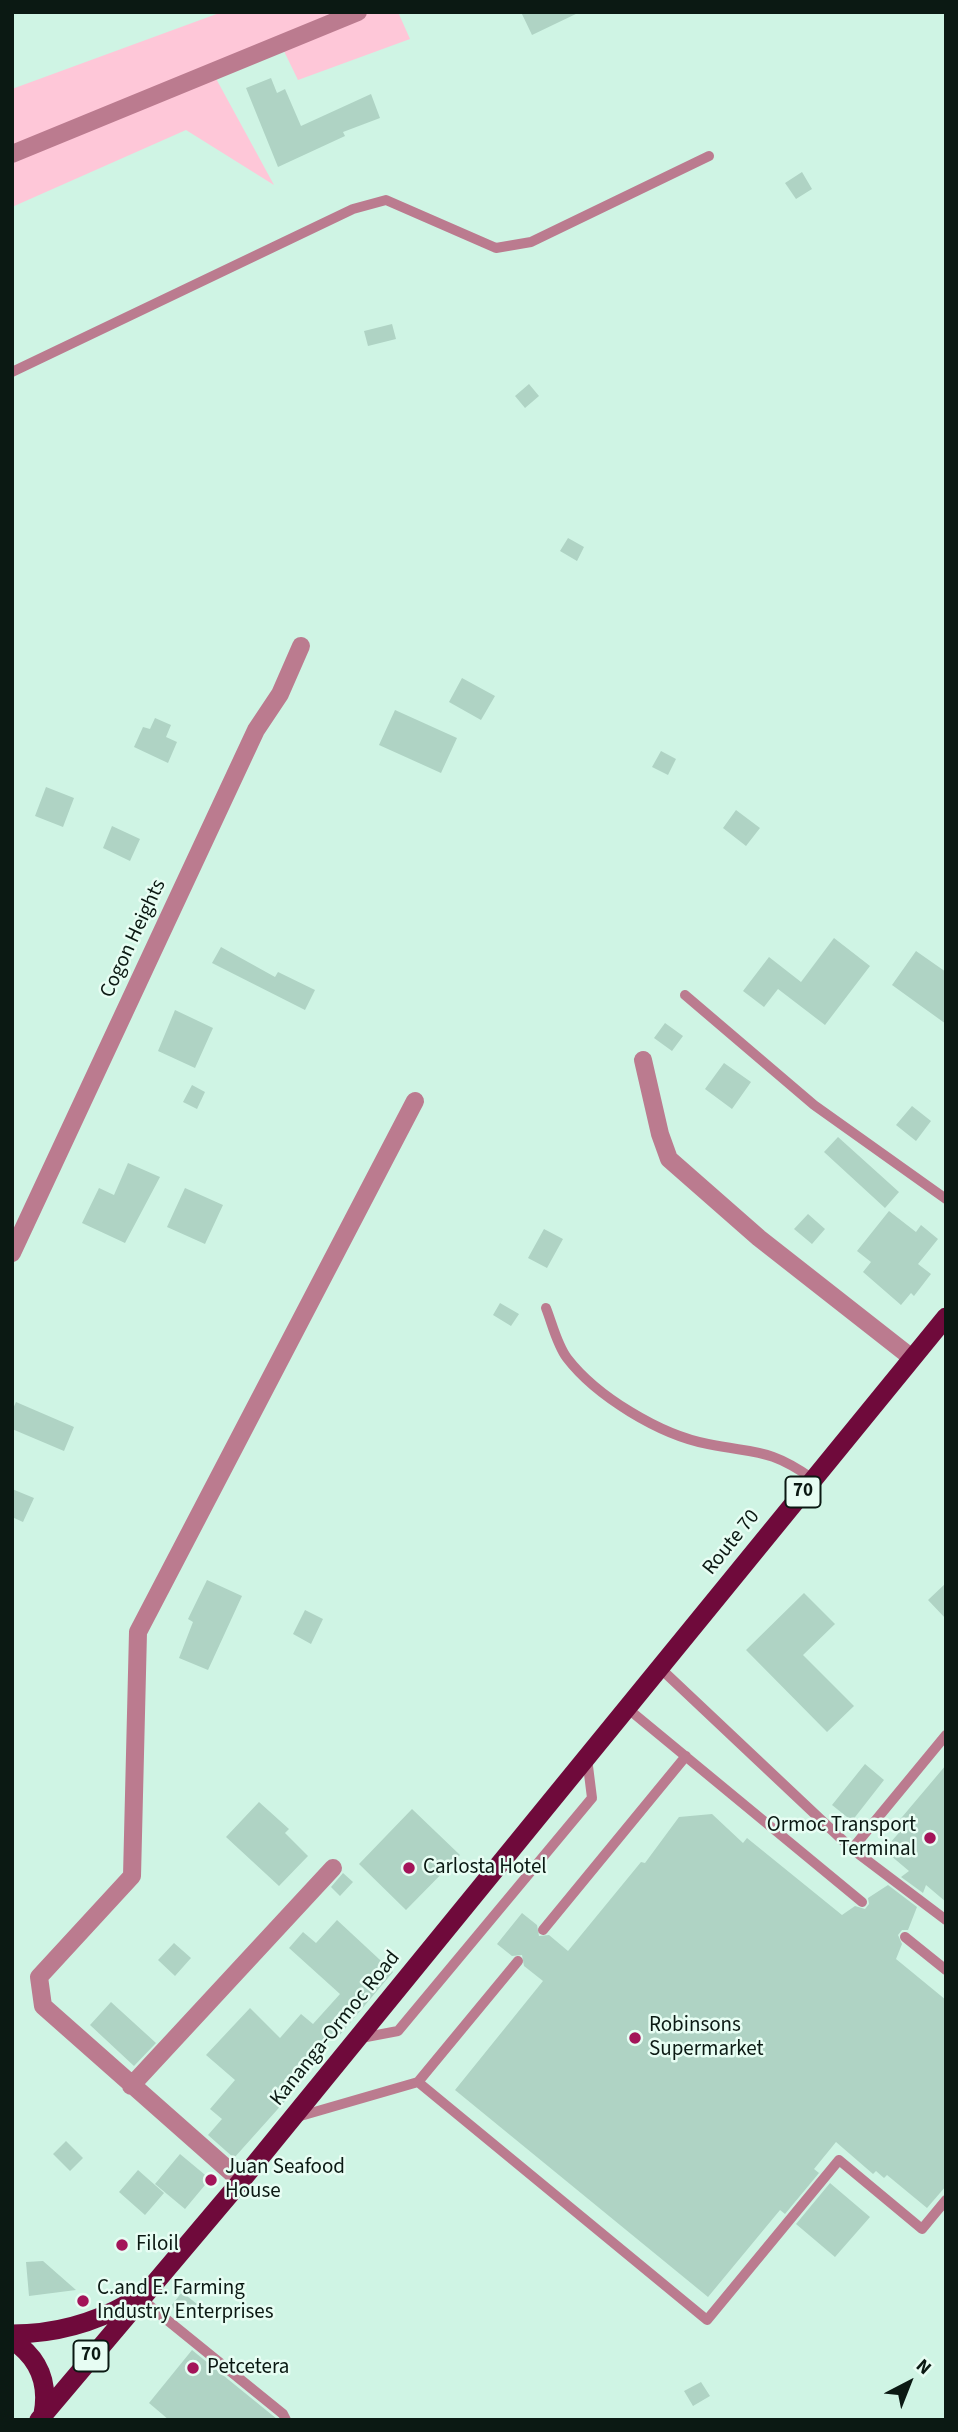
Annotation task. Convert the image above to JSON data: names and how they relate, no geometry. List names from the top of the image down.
{
  "streets": {
    "highway": ["70", "Route 70", "Kananga-Ormoc Road"],
    "street": ["Cogon Heights"]
  },
  "crossings": [
    ["70", "Kananga-Ormoc Road"],
    ["Route 70", "Kananga-Ormoc Road"]
  ],
  "places": [
    "Ormoc Transport Terminal",
    "Carlosta Hotel",
    "Robinsons Supermarket",
    "Juan Seafood House",
    "Filoil",
    "C.and E. Farming Industry Enterprises",
    "Petcetera"
  ],
  "north": "top right"
}
